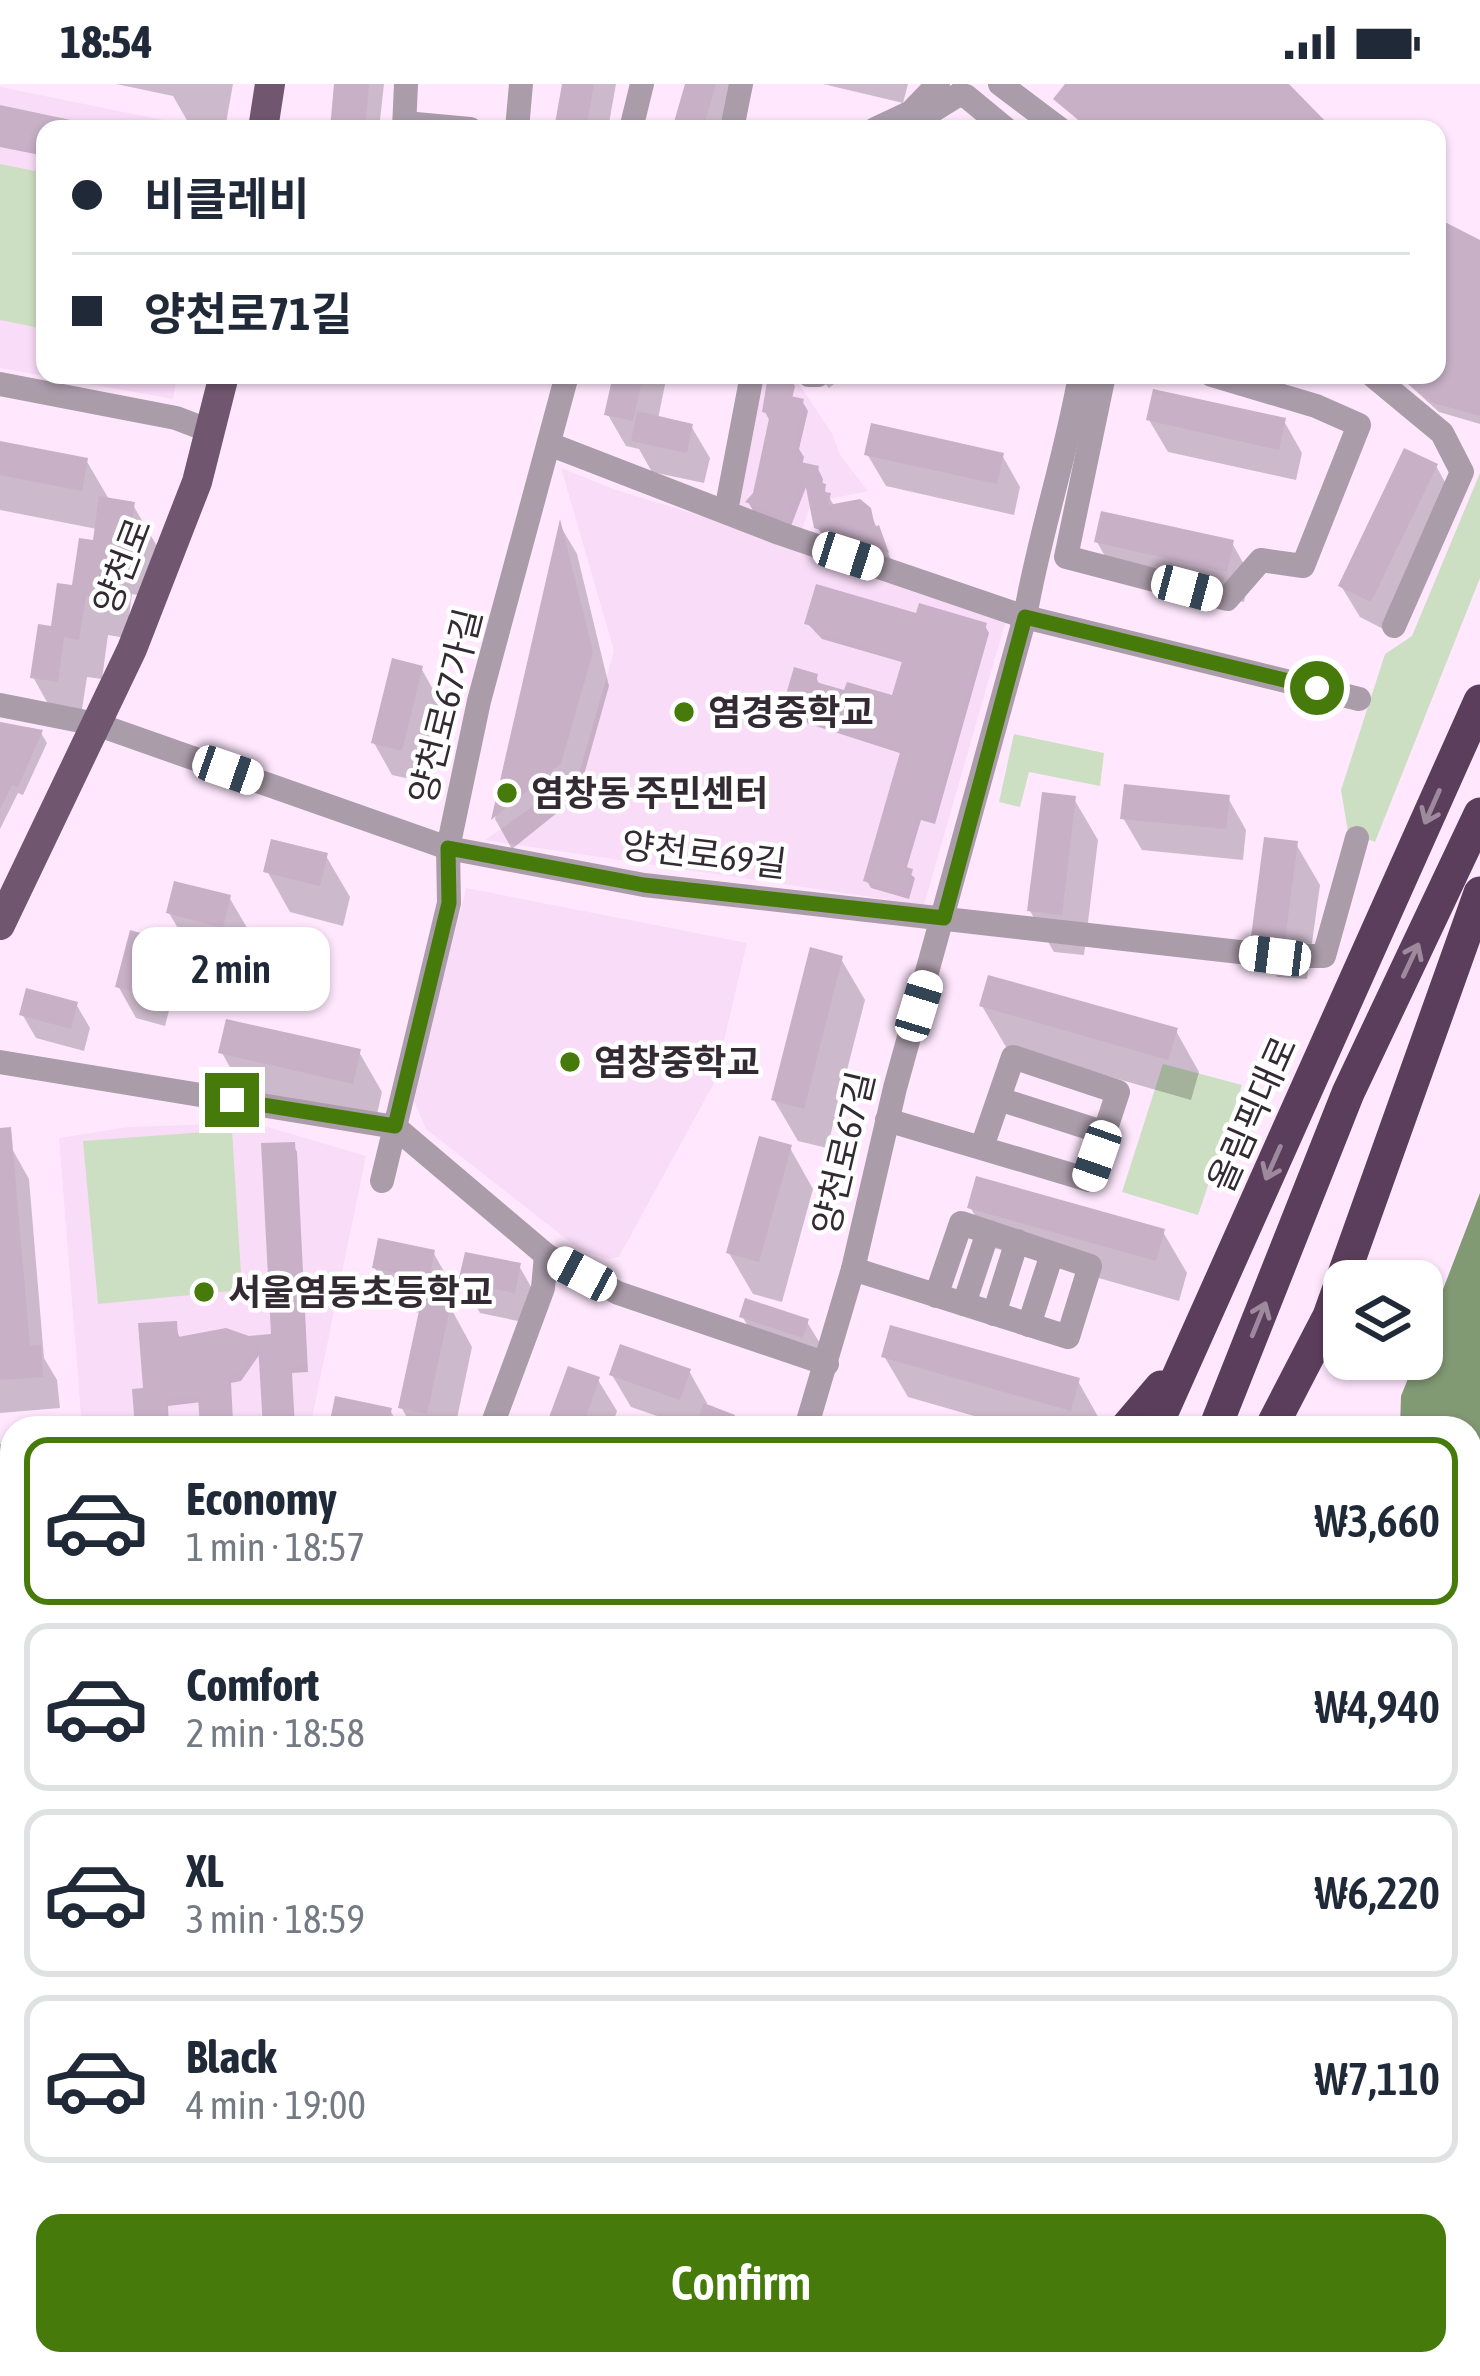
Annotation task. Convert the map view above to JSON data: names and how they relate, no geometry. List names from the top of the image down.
{
  "streets": {
    "highway": ["올림픽대로"],
    "main road": ["양천로"],
    "street": ["양천로67가길", "양천로69길", "양천로67길"]
  },
  "crossings": [
    ["양천로", "양천로69길"],
    ["양천로67가길", "양천로69길"],
    ["양천로69길", "양천로67길"]
  ],
  "places": [
    "염경중학교",
    "염창동 주민센터",
    "염창중학교",
    "서울염동초등학교"
  ],
  "page": {
    "status": "18:54",
    "banner": ["비클레비", "양천로71길"],
    "bubble": "2 min",
    "list": [
      {
        "name": "Economy",
        "note": "1 min · 18:57",
        "value": "₩3,660"
      },
      {
        "name": "Comfort",
        "note": "2 min · 18:58",
        "value": "₩4,940"
      },
      {
        "name": "XL",
        "note": "3 min · 18:59",
        "value": "₩6,220"
      },
      {
        "name": "Black",
        "note": "4 min · 19:00",
        "value": "₩7,110"
      }
    ],
    "buttons": "Confirm"
  }
}
